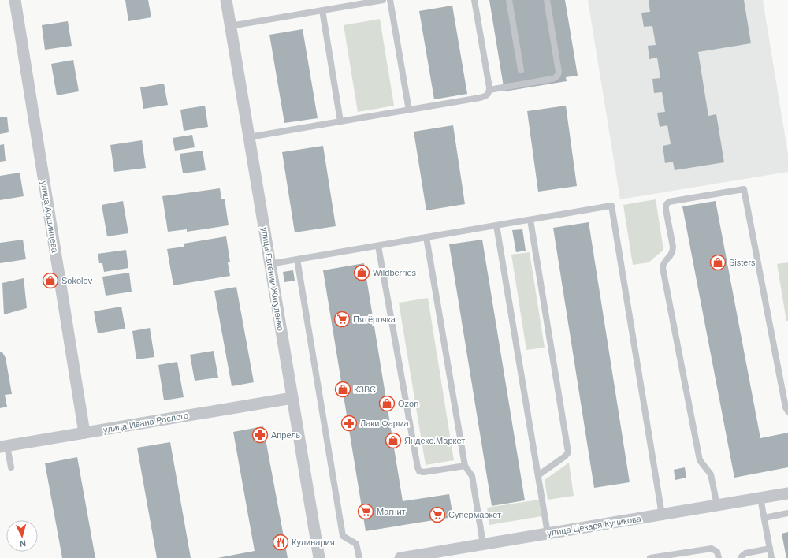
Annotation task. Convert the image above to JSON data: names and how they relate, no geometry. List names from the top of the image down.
{
  "streets": {
    "street": [
      "улица Аршинцева",
      "улица Евгении Жигуленко",
      "улица Ивана Рослого",
      "улица Цезаря Куникова"
    ]
  },
  "crossings": [
    ["улица Аршинцева", "улица Ивана Рослого"],
    ["улица Евгении Жигуленко", "улица Ивана Рослого"]
  ],
  "places": {
    "shop": [
      "Sisters",
      "Wildberries",
      "Sokolov",
      "КЗВС",
      "Ozon",
      "Яндекс.Маркет"
    ],
    "supermarket": ["Пятёрочка", "Магнит", "Супермаркет"],
    "pharmacy": ["Лаки Фарма", "Апрель"],
    "restaurant": ["Кулинария"]
  },
  "north": "bottom"
}
